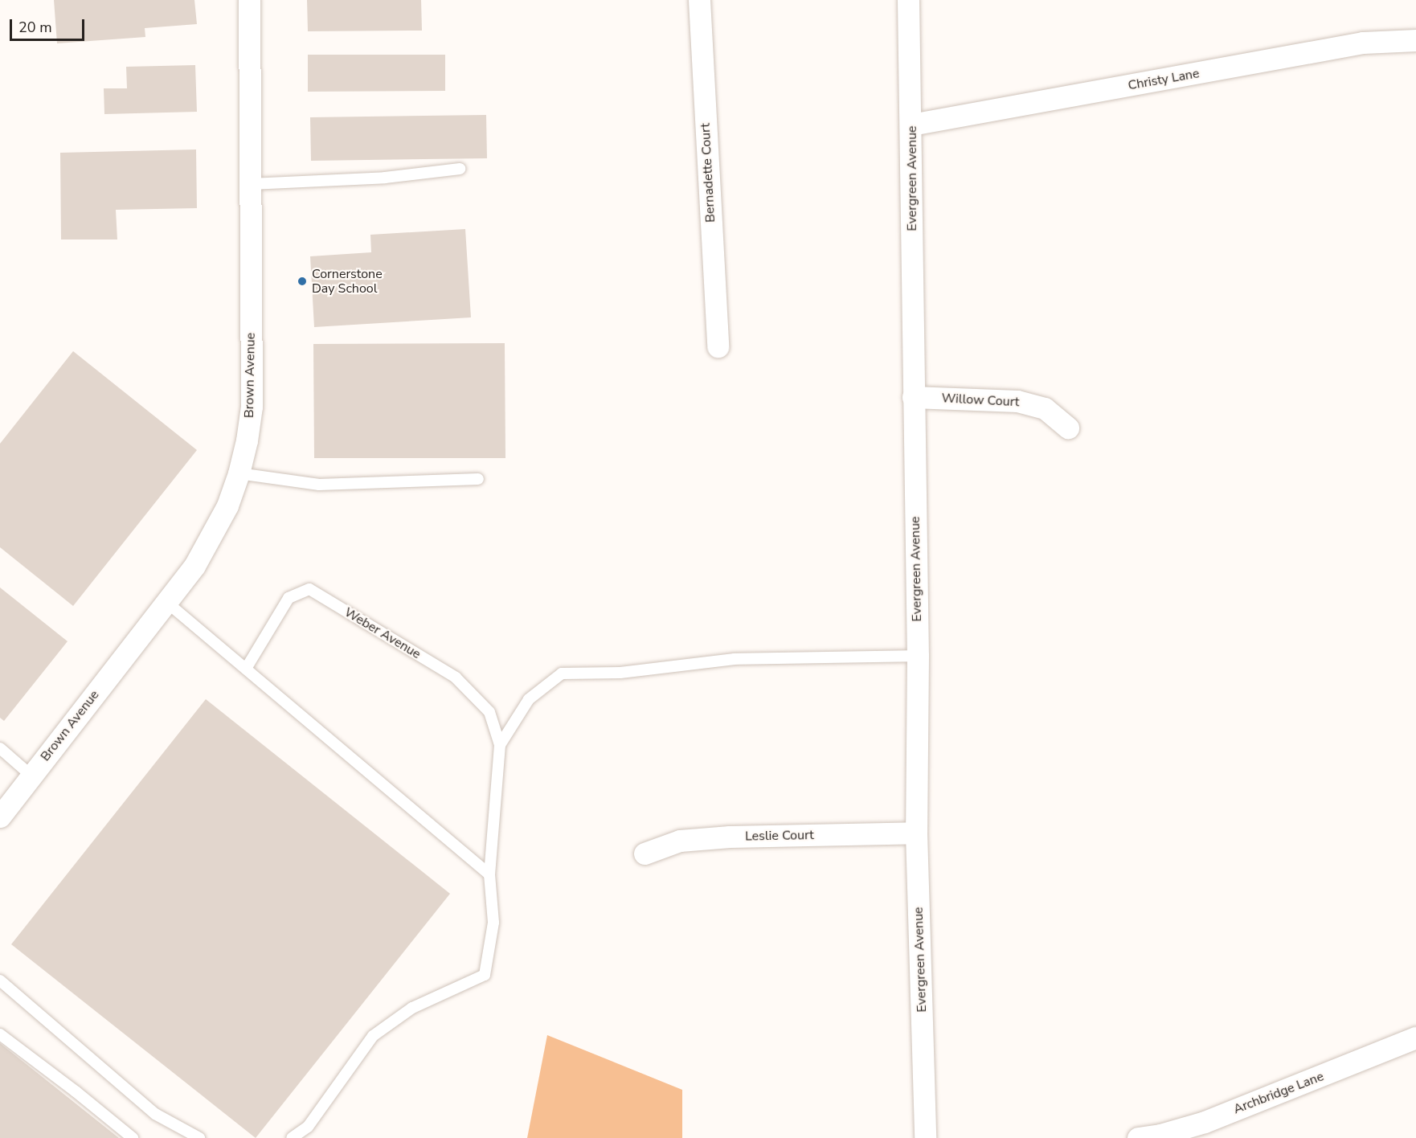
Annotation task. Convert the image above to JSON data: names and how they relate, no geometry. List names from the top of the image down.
{
  "streets": {
    "street": [
      "Christy Lane",
      "Bernadette Court",
      "Evergreen Avenue",
      "Brown Avenue",
      "Willow Court",
      "Leslie Court",
      "Archbridge Lane"
    ],
    "lane": ["Weber Avenue"]
  },
  "crossings": [
    ["Christy Lane", "Evergreen Avenue"],
    ["Evergreen Avenue", "Willow Court"],
    ["Evergreen Avenue", "Leslie Court"]
  ],
  "places": ["Cornerstone Day School"],
  "scale_bar": "20 m"
}
